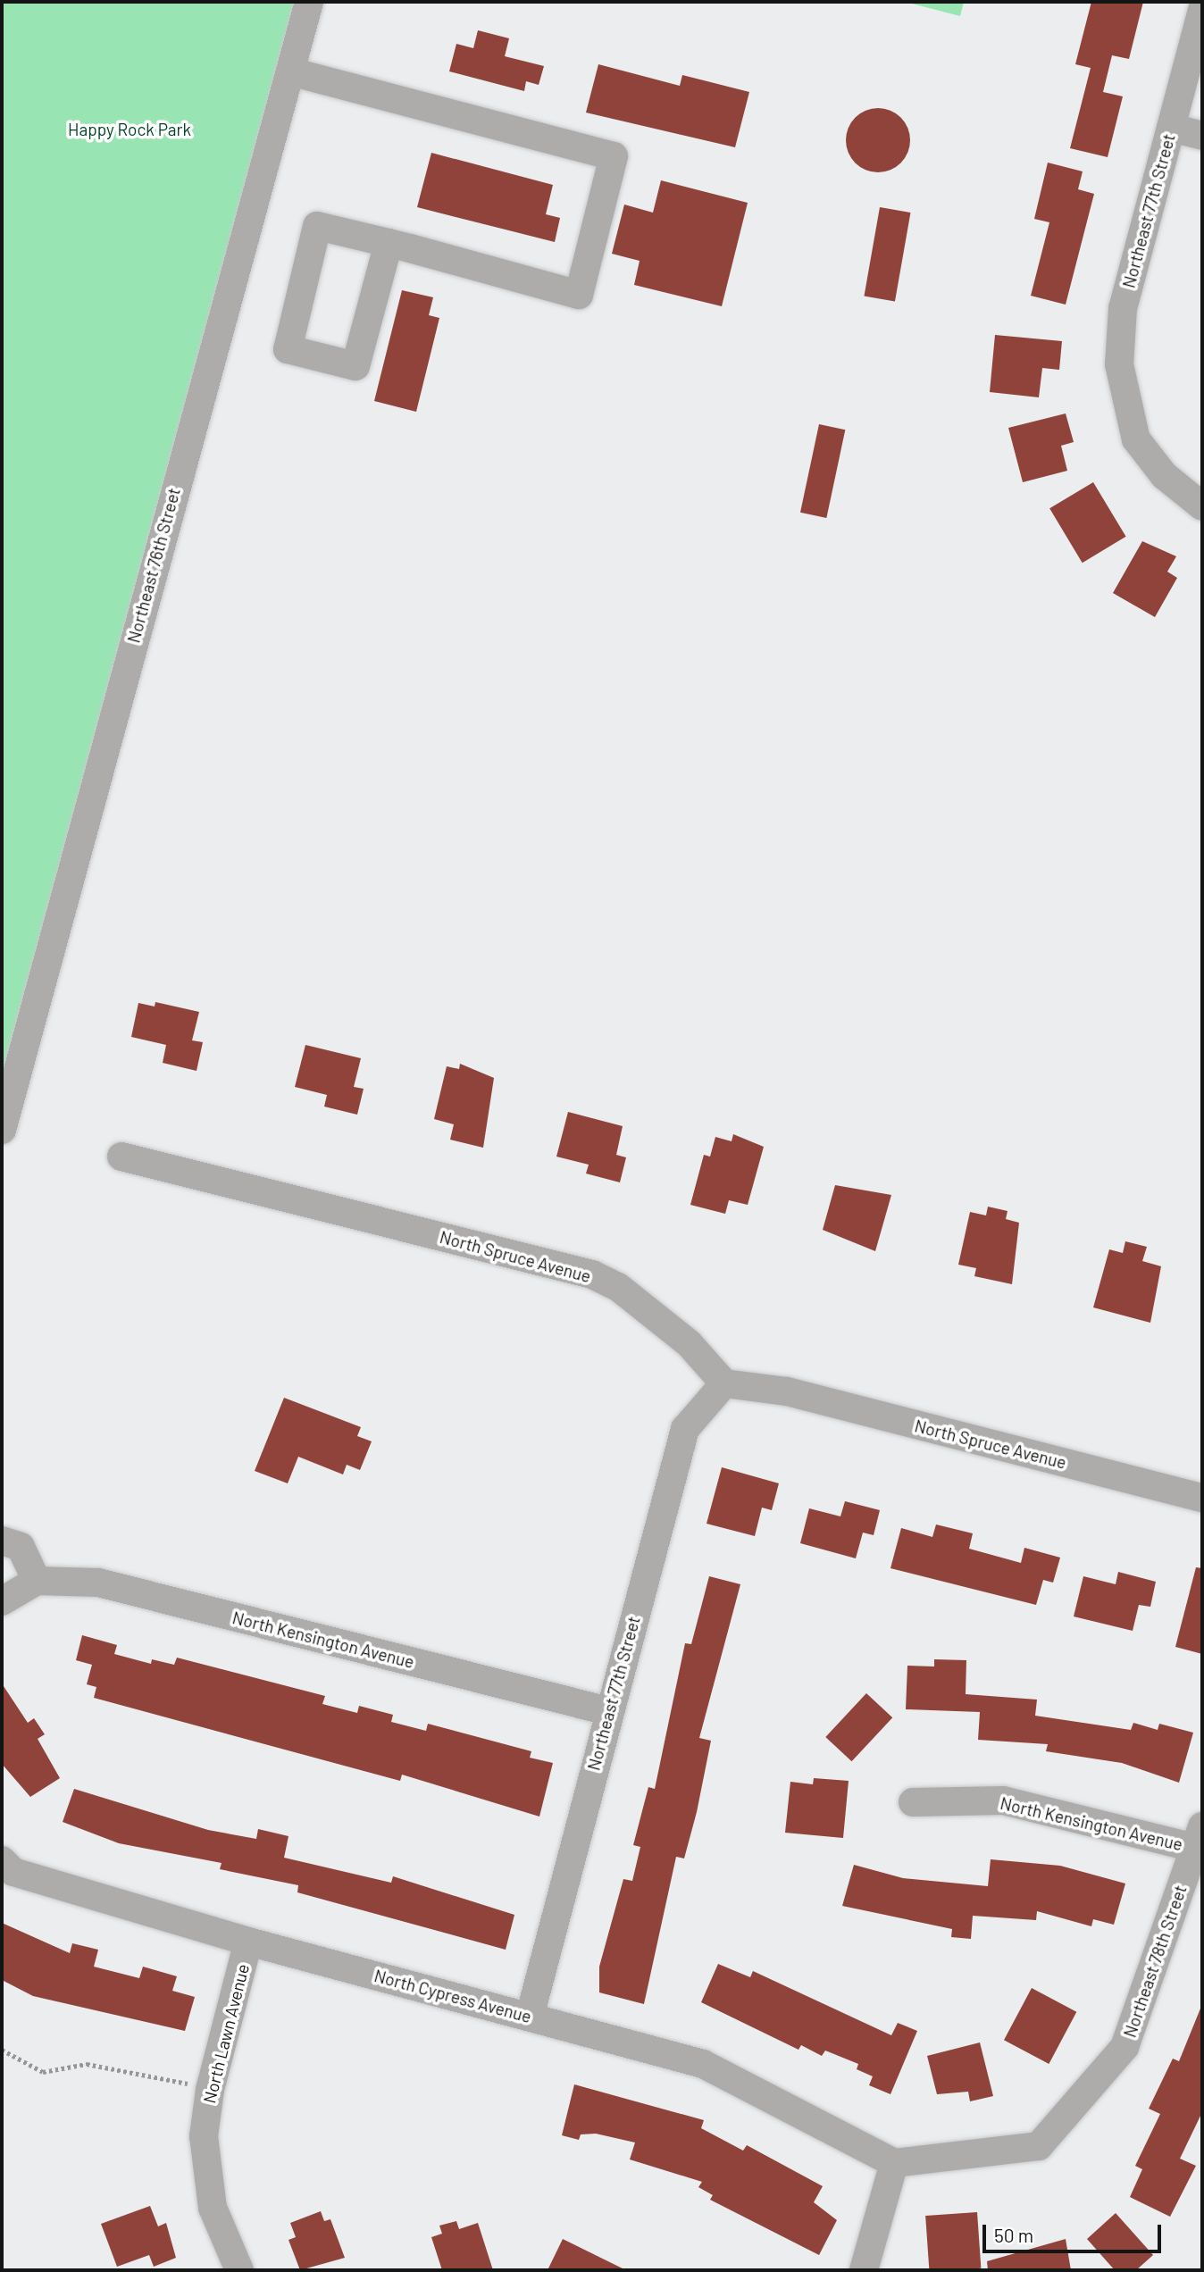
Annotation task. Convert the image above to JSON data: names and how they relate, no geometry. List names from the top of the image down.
{
  "streets": {
    "street": [
      "Northeast 77th Street",
      "Northeast 76th Street",
      "North Spruce Avenue",
      "North Kensington Avenue",
      "Northeast 78th Street",
      "North Cypress Avenue",
      "North Lawn Avenue"
    ]
  },
  "crossings": [
    ["Northeast 77th Street", "North Spruce Avenue"],
    ["Northeast 77th Street", "North Kensington Avenue"],
    ["Northeast 77th Street", "North Cypress Avenue"],
    ["North Kensington Avenue", "Northeast 78th Street"],
    ["Northeast 78th Street", "North Cypress Avenue"],
    ["North Cypress Avenue", "North Lawn Avenue"]
  ],
  "parks": ["Happy Rock Park"],
  "scale_bar": "50 m"
}
